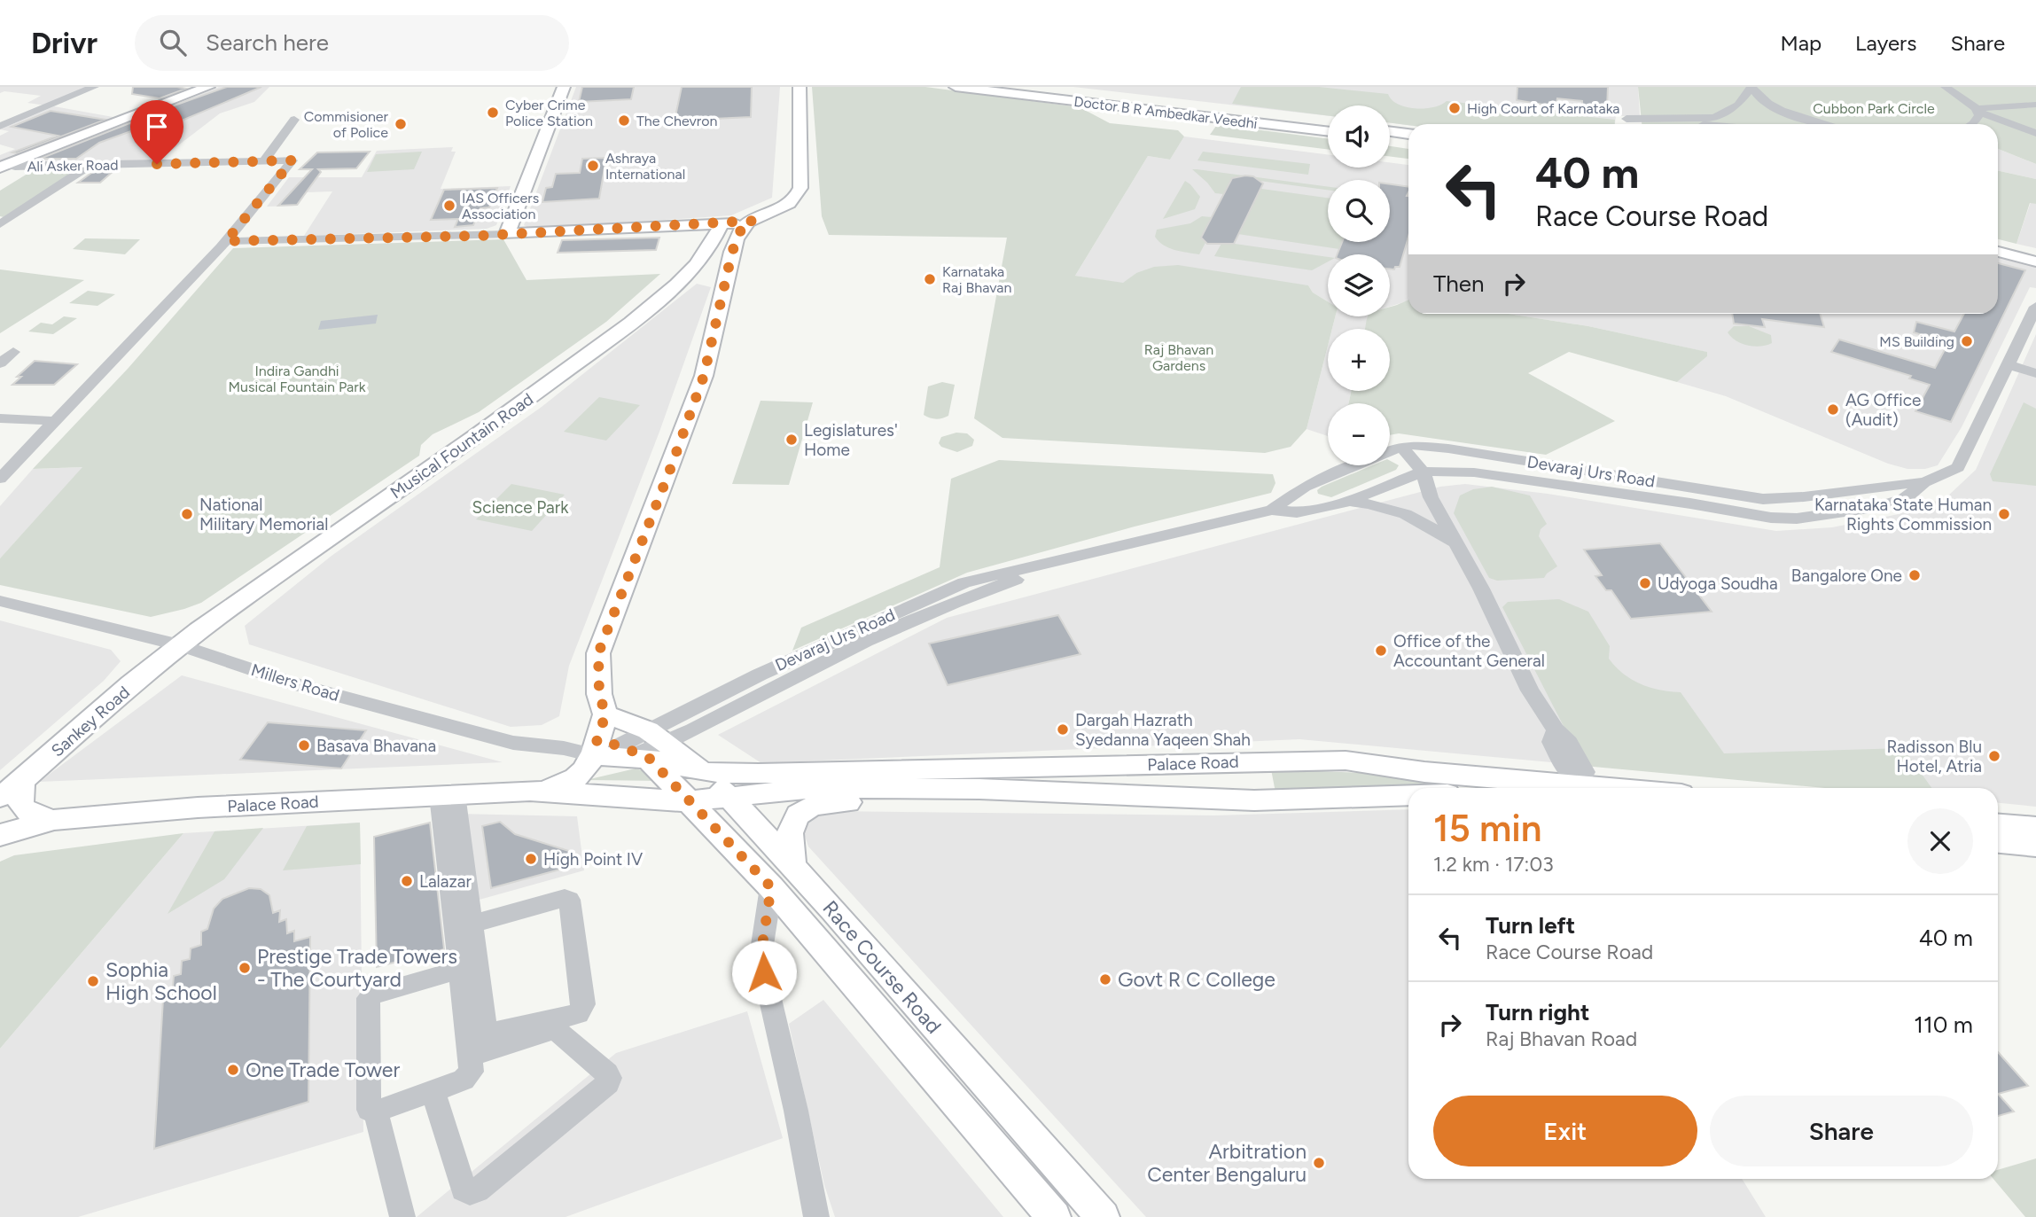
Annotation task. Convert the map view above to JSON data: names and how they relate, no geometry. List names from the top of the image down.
{
  "streets": {
    "main road": [
      "Doctor B R Ambedkar Veedhi",
      "Musical Fountain Road",
      "Sankey Road",
      "Palace Road",
      "Race Course Road"
    ],
    "street": ["Ali Asker Road", "Devaraj Urs Road", "Millers Road"]
  },
  "crossings": [
    ["Musical Fountain Road", "Millers Road"],
    ["Musical Fountain Road", "Sankey Road"],
    ["Devaraj Urs Road", "Millers Road"],
    ["Devaraj Urs Road", "Palace Road"],
    ["Devaraj Urs Road", "Race Course Road"],
    ["Millers Road", "Sankey Road"],
    ["Millers Road", "Palace Road"],
    ["Millers Road", "Race Course Road"],
    ["Palace Road", "Race Course Road"]
  ],
  "parks": [
    "Cubbon Park Circle",
    "Raj Bhavan Gardens",
    "Indira Gandhi Musical Fountain Park",
    "Science Park"
  ],
  "places": [
    "High Court of Karnataka",
    "Cyber Crime Police Station",
    "The Chevron",
    "Commisioner of Police",
    "Ashraya International",
    "IAS Officers Association",
    "Karnataka Raj Bhavan",
    "MS Building",
    "AG Office (Audit)",
    "Legislatures' Home",
    "National Military Memorial",
    "Karnataka State Human Rights Commission",
    "Bangalore One",
    "Udyoga Soudha",
    "Office of the Accountant General",
    "Dargah Hazrath Syedanna Yaqeen Shah",
    "Basava Bhavana",
    "Radisson Blu Hotel, Atria",
    "High Point IV",
    "Lalazar",
    "Prestige Trade Towers - The Courtyard",
    "Govt R C College",
    "Sophia High School",
    "One Trade Tower",
    "Arbitration Center Bengaluru"
  ],
  "page": {
    "header": "Drivr",
    "search": "Search here",
    "nav": ["Map", "Layers", "Share"],
    "map_buttons": ["+", "−"],
    "turn": ["40 m", "Race Course Road"],
    "then": "Then",
    "heading": ["15 min", "1.2 km · 17:03"],
    "list": [
      {
        "name": "Turn left",
        "note": "Race Course Road",
        "value": "40 m"
      },
      {
        "name": "Turn right",
        "note": "Raj Bhavan Road",
        "value": "110 m"
      }
    ],
    "buttons": ["Exit", "Share"]
  }
}
